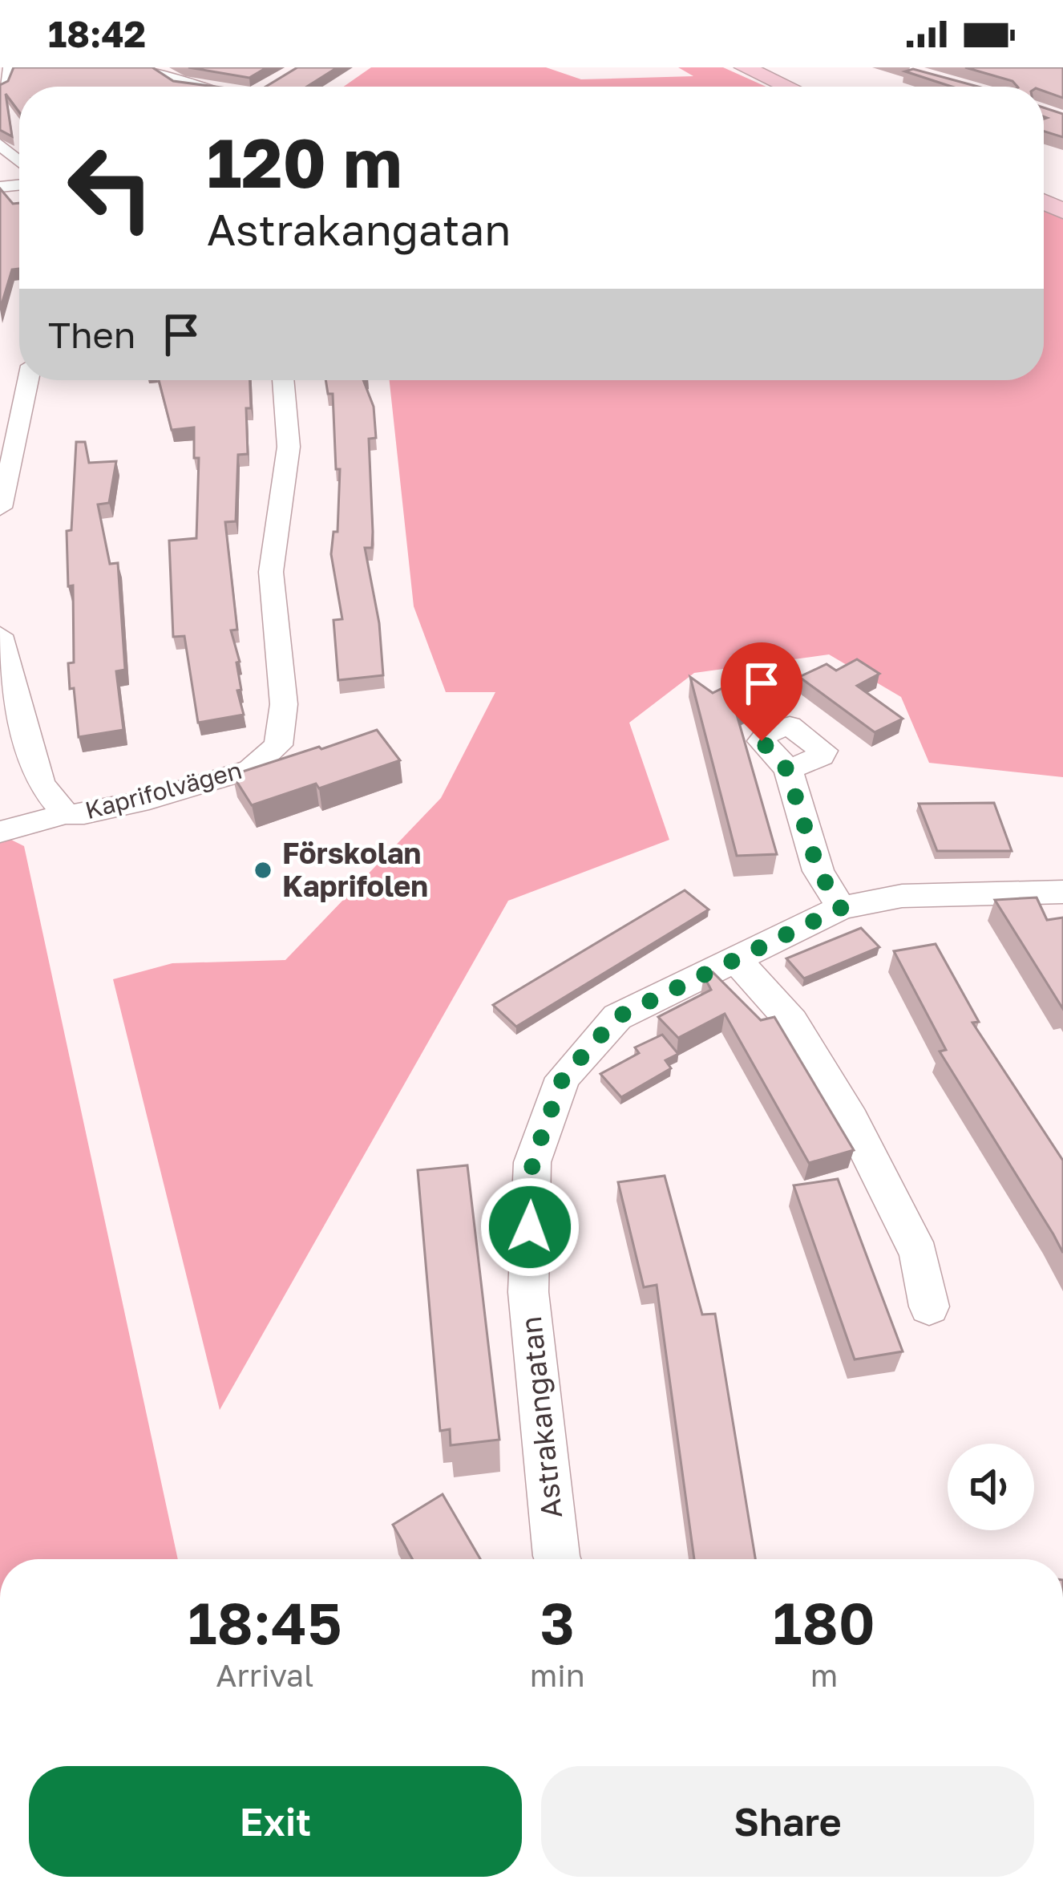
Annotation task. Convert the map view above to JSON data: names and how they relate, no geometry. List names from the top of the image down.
{
  "streets": {
    "street": ["Kaprifolvägen", "Astrakangatan"]
  },
  "places": ["Förskolan Kaprifolen"],
  "page": {
    "status": "18:42",
    "turn": ["120 m", "Astrakangatan"],
    "then": "Then",
    "eta": [
      "18:45",
      "Arrival",
      "3",
      "min",
      "180",
      "m"
    ],
    "buttons": ["Exit", "Share"]
  }
}
